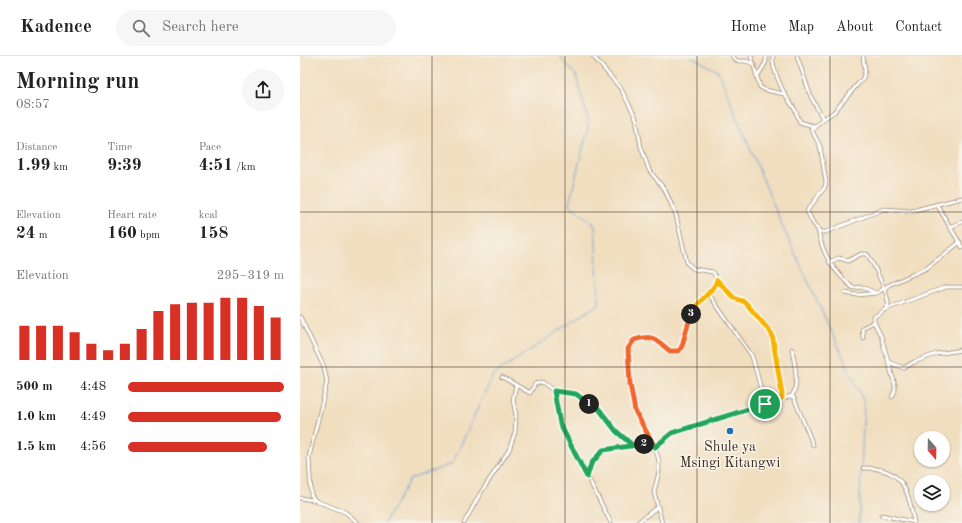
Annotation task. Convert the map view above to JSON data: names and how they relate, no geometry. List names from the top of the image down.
{
  "places": ["Shule ya Msingi Kitangwi"],
  "north": "bottom",
  "page": {
    "header": "Kadence",
    "search": "Search here",
    "nav": [
      "Home",
      "Map",
      "About",
      "Contact"
    ],
    "heading": ["Morning run", "08:57"],
    "stats": [
      ["Distance", "1.99 km"],
      ["Time", "9:39"],
      ["Pace", "4:51 /km"],
      ["Elevation", "24 m"],
      ["Heart rate", "160 bpm"],
      ["kcal", "158"]
    ],
    "chart": ["Elevation", "295–319 m"],
    "pins": ["3", "1", "2"],
    "list": [
      {
        "name": "500 m",
        "note": "4:48"
      },
      {
        "name": "1.0 km",
        "note": "4:49"
      },
      {
        "name": "1.5 km",
        "note": "4:56"
      }
    ]
  }
}
